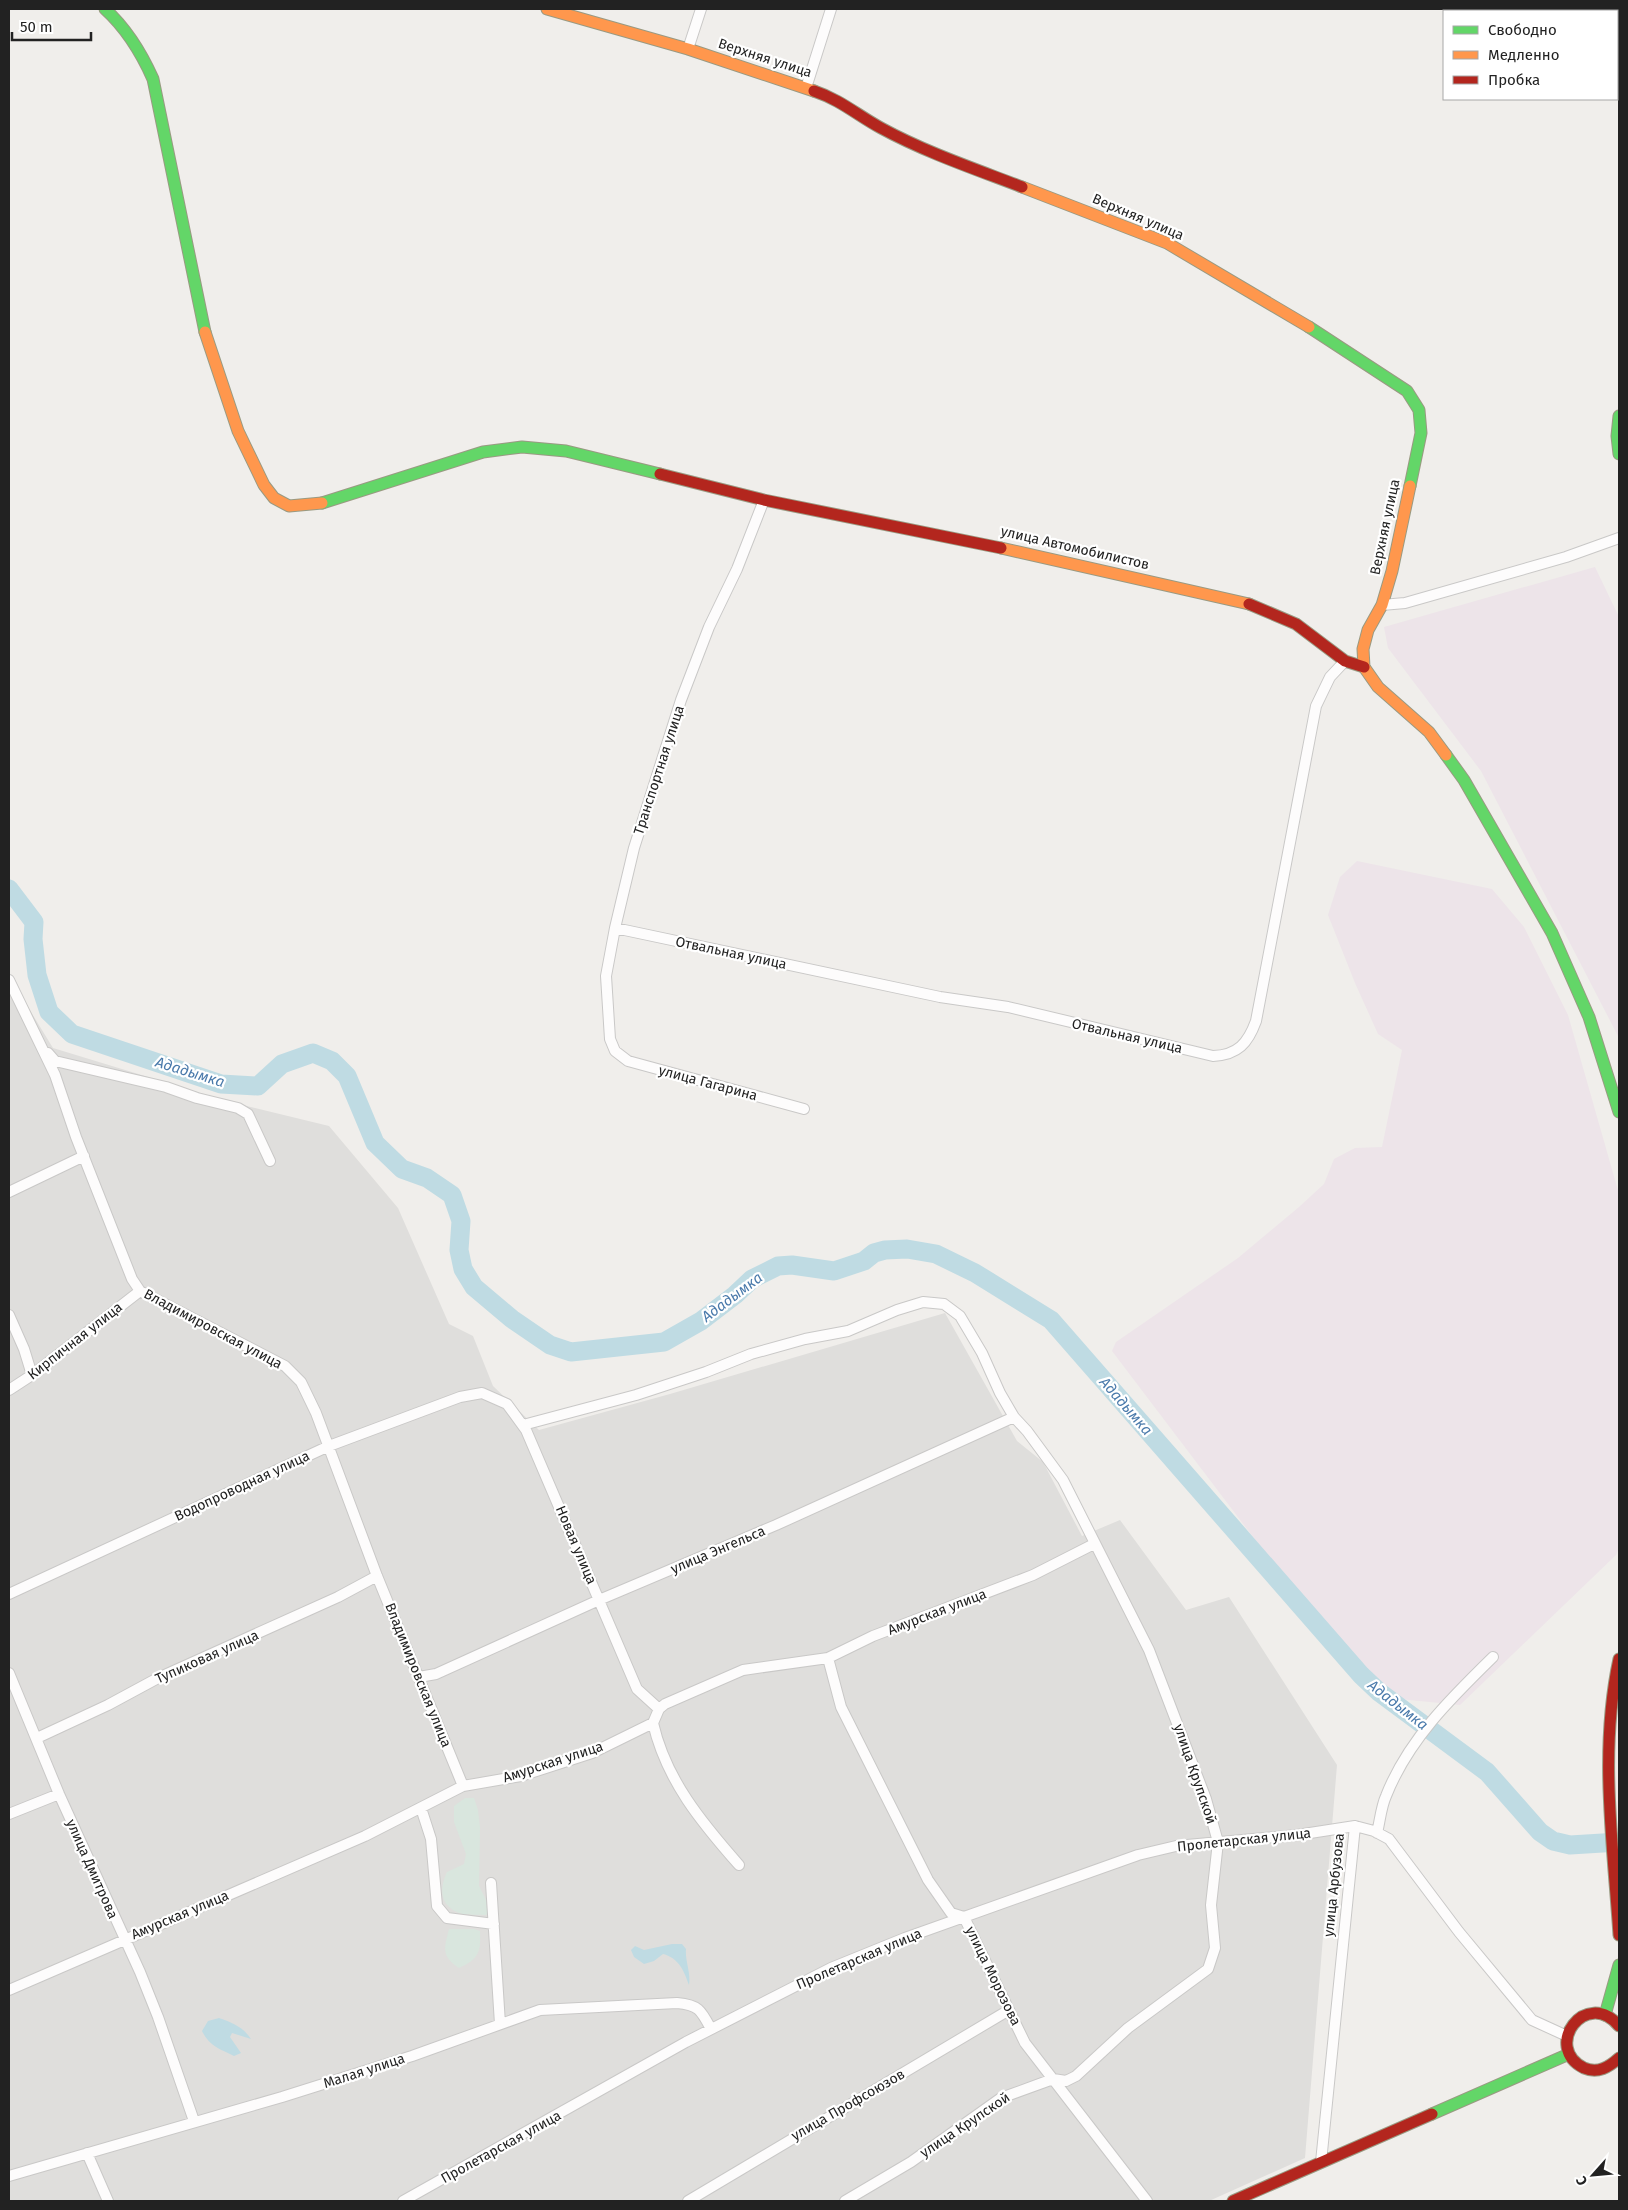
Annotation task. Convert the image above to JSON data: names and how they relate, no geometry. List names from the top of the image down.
{
  "streets": {
    "street": [
      "Верхняя улица",
      "улица Автомобилистов",
      "Транспортная улица",
      "Отвальная улица",
      "улица Гагарина",
      "Владимировская улица",
      "Кирпичная улица",
      "Водопроводная улица",
      "Новая улица",
      "улица Энгельса",
      "Амурская улица",
      "Тупиковая улица",
      "улица Крупской",
      "Пролетарская улица",
      "улица Дмитрова",
      "улица Арбузова",
      "улица Морозова",
      "Малая улица",
      "улица Профсоюзов"
    ]
  },
  "crossings": [
    ["Верхняя улица", "улица Автомобилистов"],
    ["улица Автомобилистов", "Транспортная улица"],
    ["улица Автомобилистов", "Отвальная улица"],
    ["Транспортная улица", "Отвальная улица"],
    ["Транспортная улица", "улица Гагарина"],
    ["Владимировская улица", "Кирпичная улица"],
    ["Владимировская улица", "Водопроводная улица"],
    ["Владимировская улица", "улица Энгельса"],
    ["Владимировская улица", "Амурская улица"],
    ["Владимировская улица", "Тупиковая улица"],
    ["Водопроводная улица", "Новая улица"],
    ["Новая улица", "улица Энгельса"],
    ["Новая улица", "Амурская улица"],
    ["Новая улица", "улица Крупской"],
    ["улица Энгельса", "улица Крупской"],
    ["Амурская улица", "улица Крупской"],
    ["Амурская улица", "улица Дмитрова"],
    ["Амурская улица", "улица Морозова"],
    ["Тупиковая улица", "улица Дмитрова"],
    ["улица Крупской", "Пролетарская улица"],
    ["улица Крупской", "улица Морозова"],
    ["Пролетарская улица", "улица Арбузова"],
    ["Пролетарская улица", "улица Морозова"],
    ["Пролетарская улица", "Малая улица"],
    ["улица Дмитрова", "Малая улица"],
    ["улица Морозова", "улица Профсоюзов"]
  ],
  "water": ["Ададымка"],
  "legend": ["Свободно", "Медленно", "Пробка"],
  "scale_bar": "50 m",
  "north": "bottom left"
}
